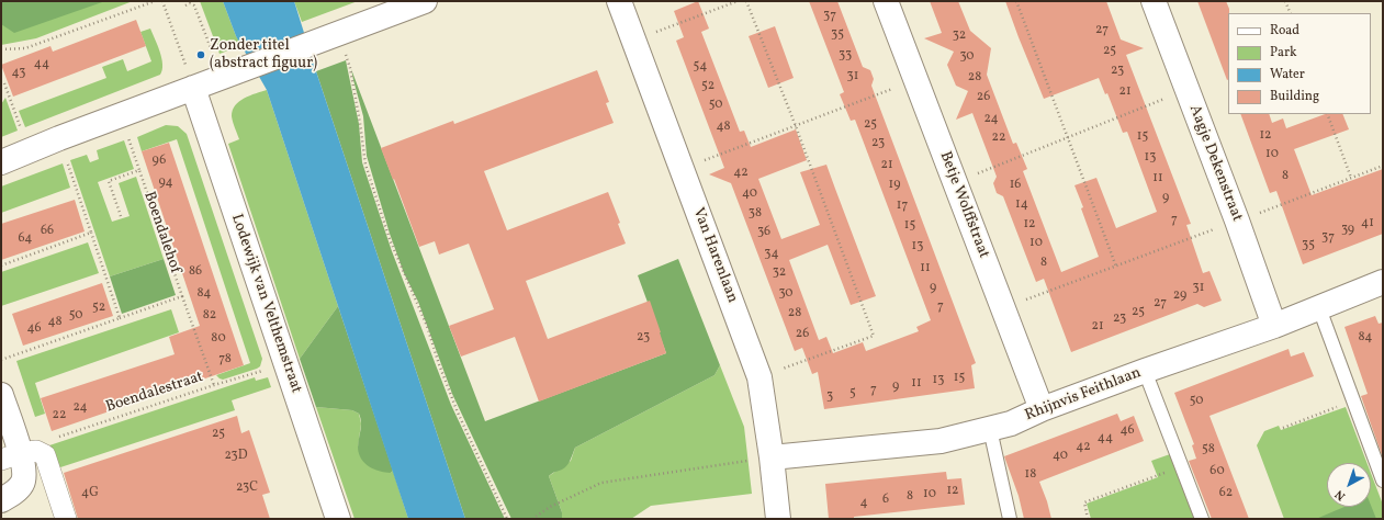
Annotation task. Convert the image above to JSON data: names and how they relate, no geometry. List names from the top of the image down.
{
  "streets": {
    "street": [
      "Aagje Dekenstraat",
      "Betje Wolffstraat",
      "Van Harenlaan",
      "Lodewijk van Velthemstraat",
      "Rhijnvis Feithlaan"
    ],
    "path": ["Boendalehof", "Boendalestraat"]
  },
  "crossings": [
    ["Aagje Dekenstraat", "Rhijnvis Feithlaan"],
    ["Betje Wolffstraat", "Rhijnvis Feithlaan"],
    ["Boendalehof", "Boendalestraat"],
    ["Van Harenlaan", "Rhijnvis Feithlaan"],
    ["Lodewijk van Velthemstraat", "Boendalestraat"]
  ],
  "places": ["Zonder titel (abstract figuur)"],
  "house_numbers": [
    "37",
    "27",
    "35",
    "32",
    "25",
    "33",
    "30",
    "44",
    "54",
    "23",
    "43",
    "31",
    "28",
    "52",
    "21",
    "26",
    "50",
    "24",
    "25",
    "48",
    "12",
    "15",
    "22",
    "23",
    "10",
    "13",
    "96",
    "21",
    "42",
    "8",
    "11",
    "94",
    "19",
    "16",
    "40",
    "9",
    "14",
    "17",
    "38",
    "7",
    "41",
    "12",
    "15",
    "39",
    "66",
    "36",
    "37",
    "64",
    "10",
    "35",
    "13",
    "34",
    "8",
    "11",
    "86",
    "32",
    "9",
    "31",
    "84",
    "30",
    "29",
    "27",
    "7",
    "52",
    "25",
    "28",
    "50",
    "82",
    "23",
    "48",
    "21",
    "46",
    "26",
    "23",
    "84",
    "80",
    "78",
    "15",
    "13",
    "11",
    "9",
    "7",
    "5",
    "3",
    "50",
    "24",
    "22",
    "46",
    "25",
    "44",
    "42",
    "58",
    "23D",
    "40",
    "60",
    "18",
    "23C",
    "12",
    "4G",
    "62",
    "10",
    "8",
    "6",
    "4"
  ],
  "legend": [
    "Road",
    "Park",
    "Water",
    "Building"
  ],
  "north": "bottom left"
}
